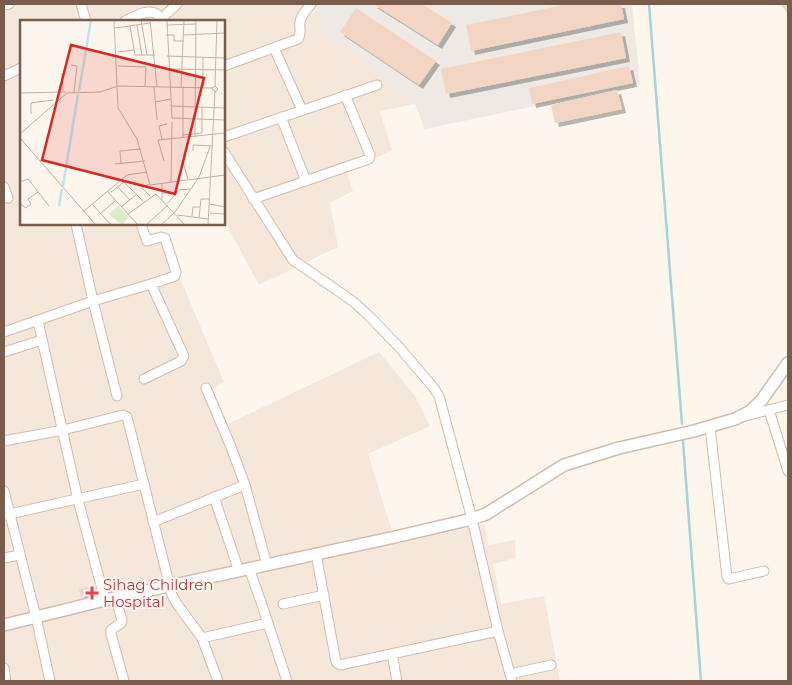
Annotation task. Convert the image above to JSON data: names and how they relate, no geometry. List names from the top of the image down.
{
  "places": {
    "health": ["Sihag Children Hospital"]
  }
}
